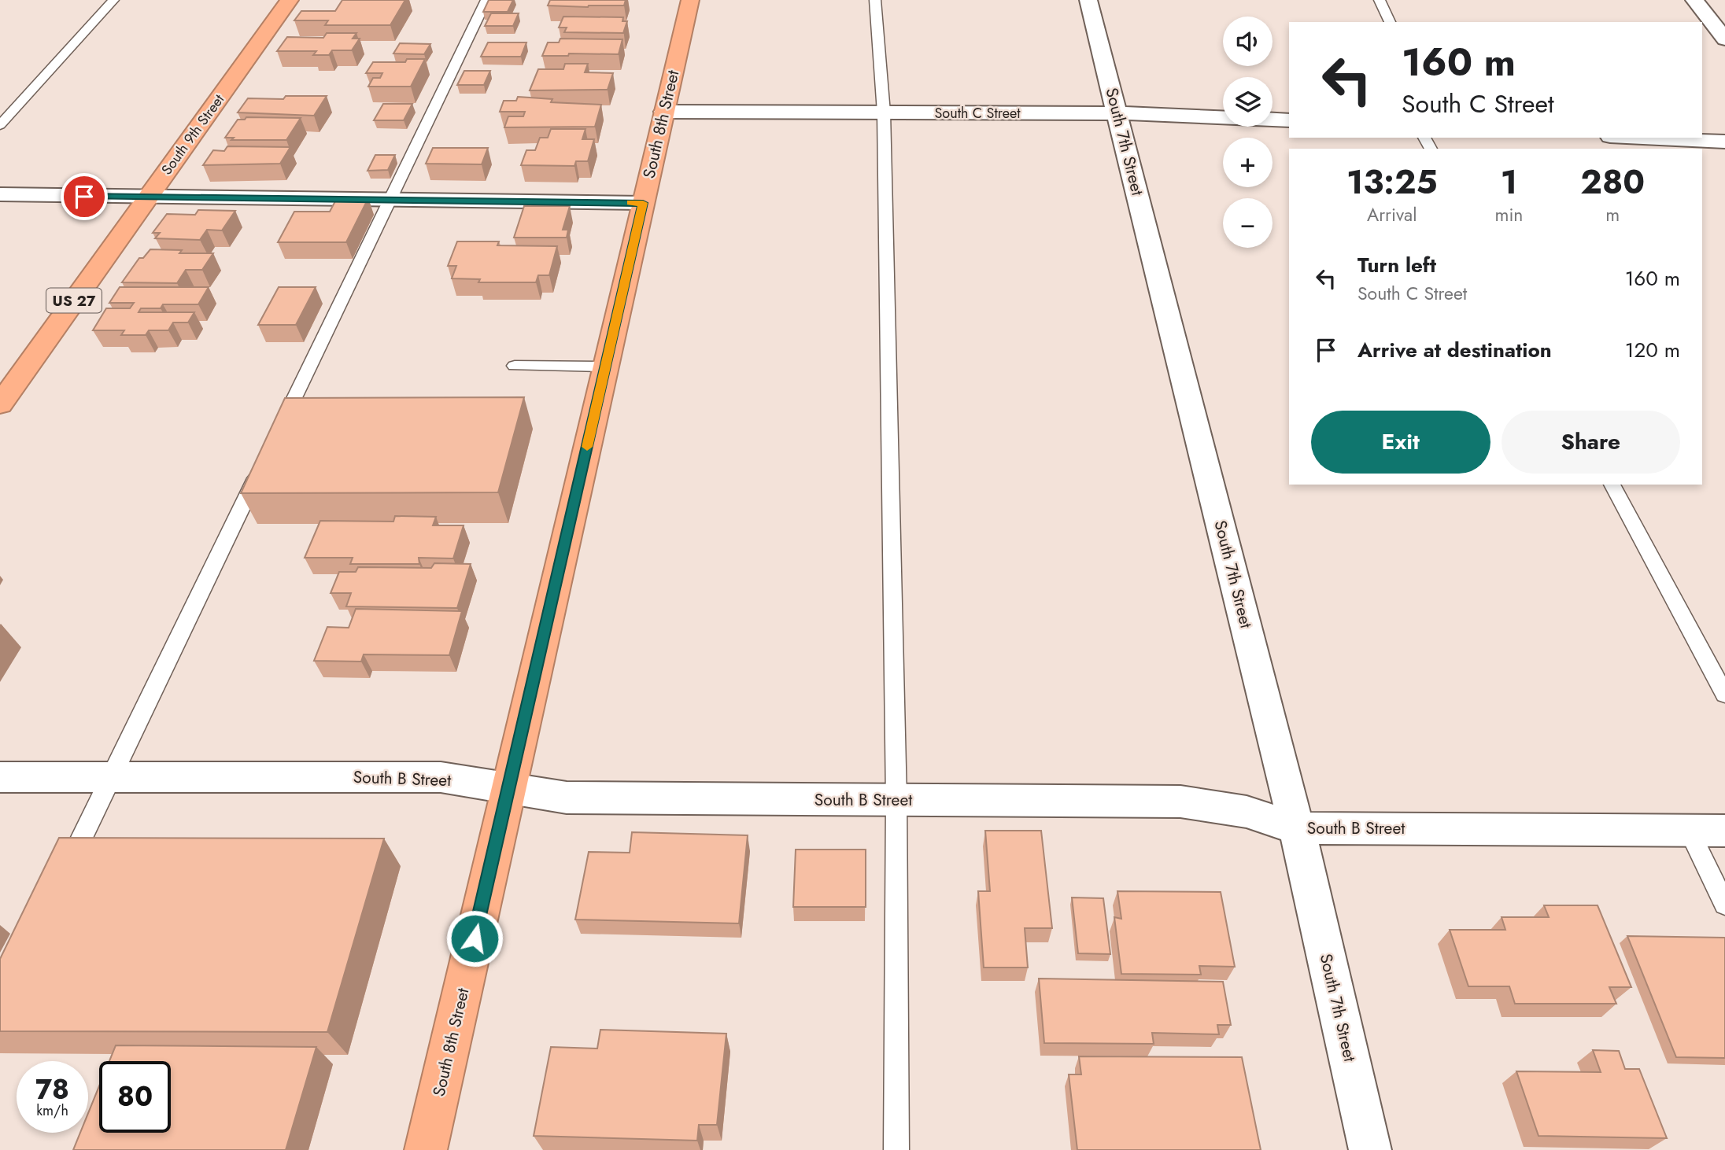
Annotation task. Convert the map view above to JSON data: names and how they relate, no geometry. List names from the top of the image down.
{
  "streets": {
    "highway": ["South 8th Street", "South 9th Street", "US 27"],
    "street": ["South C Street", "South 7th Street", "South B Street"]
  },
  "crossings": [
    ["South C Street", "South 8th Street"],
    ["South C Street", "South 7th Street"],
    ["South 8th Street", "South B Street"],
    ["South 7th Street", "South B Street"]
  ],
  "page": {
    "map_buttons": ["+", "−"],
    "turn": ["160 m", "South C Street"],
    "eta": [
      "13:25",
      "Arrival",
      "1",
      "min",
      "280",
      "m"
    ],
    "list": [
      {
        "name": "Turn left",
        "note": "South C Street",
        "value": "160 m"
      },
      {
        "name": "Arrive at destination",
        "value": "120 m"
      }
    ],
    "buttons": ["Exit", "Share"],
    "speed": "78 km/h",
    "limit": "80"
  }
}
